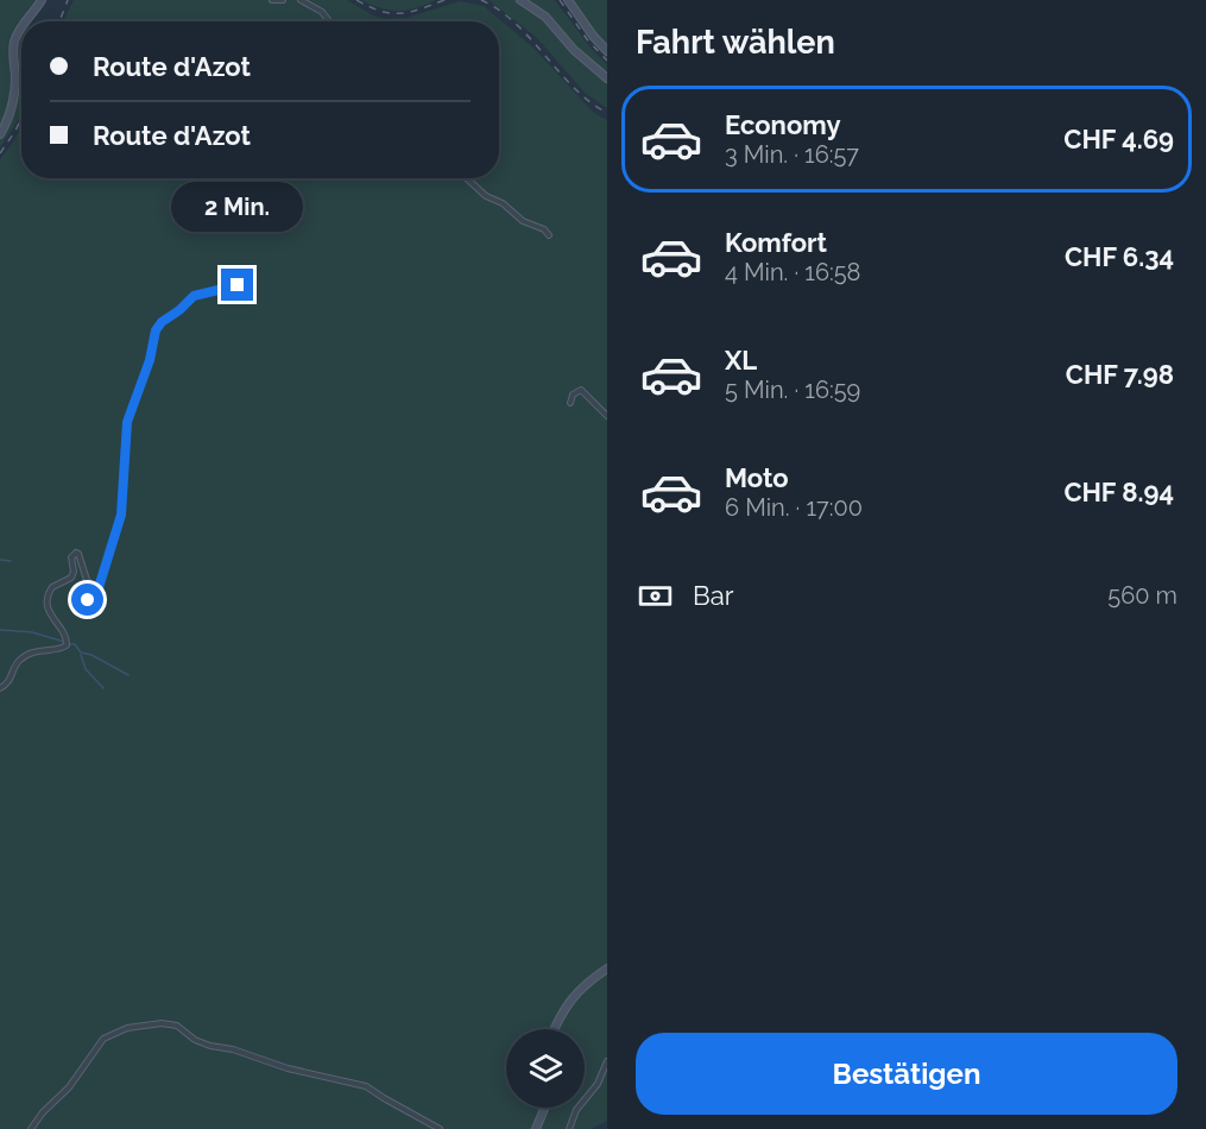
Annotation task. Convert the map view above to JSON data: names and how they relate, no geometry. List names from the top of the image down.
{
  "page": {
    "heading": "Fahrt wählen",
    "banner": ["Route d'Azot", "Route d'Azot"],
    "list": [
      {
        "name": "Economy",
        "note": "3 Min. · 16:57",
        "value": "CHF 4.69"
      },
      {
        "name": "Komfort",
        "note": "4 Min. · 16:58",
        "value": "CHF 6.34"
      },
      {
        "name": "XL",
        "note": "5 Min. · 16:59",
        "value": "CHF 7.98"
      },
      {
        "name": "Moto",
        "note": "6 Min. · 17:00",
        "value": "CHF 8.94"
      }
    ],
    "bubble": "2 Min.",
    "pay": ["Bar", "560 m"],
    "buttons": "Bestätigen"
  }
}
